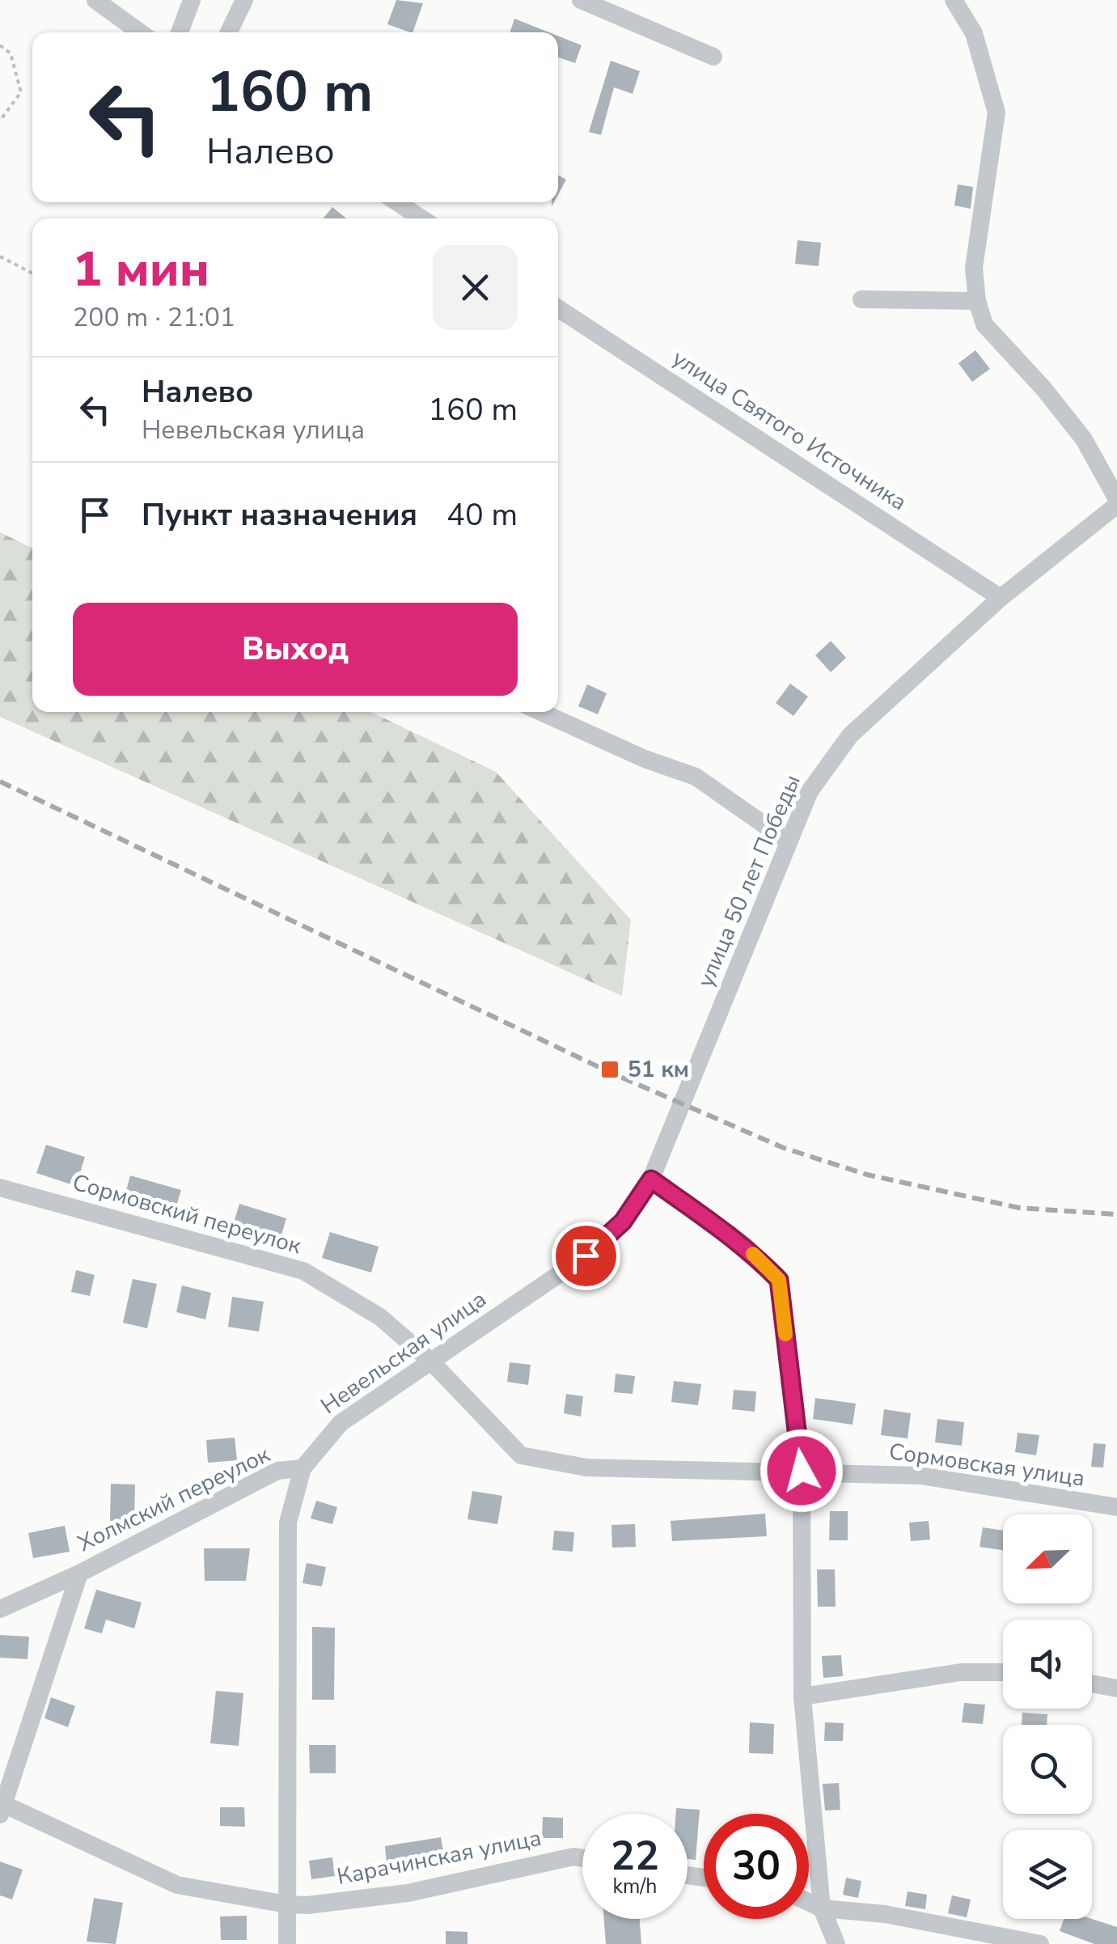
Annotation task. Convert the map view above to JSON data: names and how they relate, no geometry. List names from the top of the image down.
{
  "streets": {
    "street": [
      "улица Святого Источника",
      "улица 50 лет Победы",
      "Сормовский переулок",
      "Невельская улица",
      "Сормовская улица",
      "Холмский переулок",
      "Карачинская улица"
    ]
  },
  "crossings": [
    ["улица Святого Источника", "улица 50 лет Победы"],
    ["улица 50 лет Победы", "Невельская улица"],
    ["Сормовский переулок", "Невельская улица"],
    ["Сормовский переулок", "Сормовская улица"],
    ["Невельская улица", "Сормовская улица"],
    ["Невельская улица", "Холмский переулок"],
    ["Невельская улица", "Карачинская улица"],
    ["Холмский переулок", "Карачинская улица"]
  ],
  "places": {
    "transit": ["51 км"]
  },
  "north": "bottom left",
  "page": {
    "turn": ["160 m", "Налево"],
    "heading": ["1 мин", "200 m · 21:01"],
    "list": [
      {
        "name": "Налево",
        "note": "Невельская улица",
        "value": "160 m"
      },
      {
        "name": "Пункт назначения",
        "value": "40 m"
      }
    ],
    "buttons": "Выход",
    "speed": "22 km/h",
    "limit": "30"
  }
}
